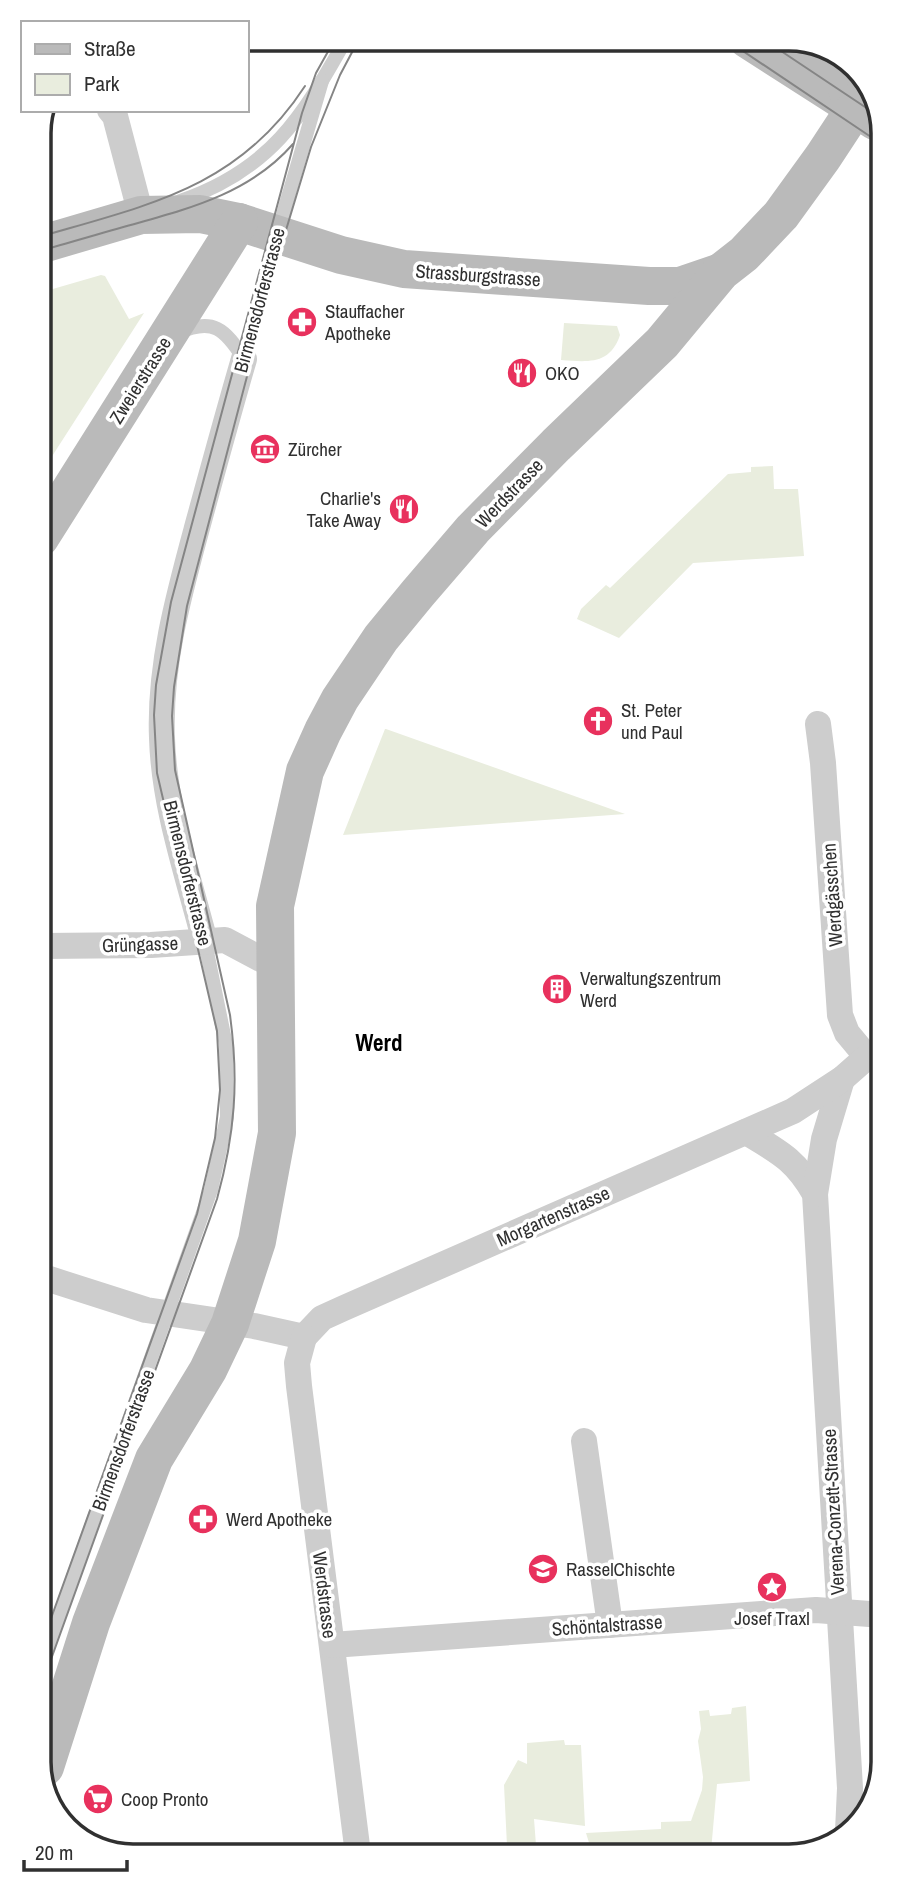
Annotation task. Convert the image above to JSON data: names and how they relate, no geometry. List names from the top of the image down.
{
  "streets": {
    "street": [
      "Strassburgstrasse",
      "Birmensdorferstrasse",
      "Zweierstrasse",
      "Werdstrasse",
      "Werdgässchen",
      "Grüngasse",
      "Morgartenstrasse",
      "Verena-Conzett-Strasse",
      "Schöntalstrasse"
    ]
  },
  "crossings": [
    ["Strassburgstrasse", "Birmensdorferstrasse"],
    ["Strassburgstrasse", "Zweierstrasse"],
    ["Strassburgstrasse", "Werdstrasse"],
    ["Birmensdorferstrasse", "Werdstrasse"],
    ["Birmensdorferstrasse", "Grüngasse"],
    ["Werdstrasse", "Grüngasse"],
    ["Werdstrasse", "Morgartenstrasse"],
    ["Werdstrasse", "Schöntalstrasse"],
    ["Morgartenstrasse", "Verena-Conzett-Strasse"],
    ["Verena-Conzett-Strasse", "Schöntalstrasse"]
  ],
  "districts": ["Werd"],
  "places": {
    "pharmacy": ["Stauffacher Apotheke", "Werd Apotheke"],
    "restaurant": ["OKO", "Charlie's Take Away"],
    "museum": ["Zürcher"],
    "church": ["St. Peter und Paul"],
    "building": ["Verwaltungszentrum Werd"],
    "school or university": ["RasselChischte"],
    "place": ["Josef Traxl"],
    "supermarket": ["Coop Pronto"]
  },
  "legend": ["Straße", "Park"],
  "scale_bar": "20 m"
}
